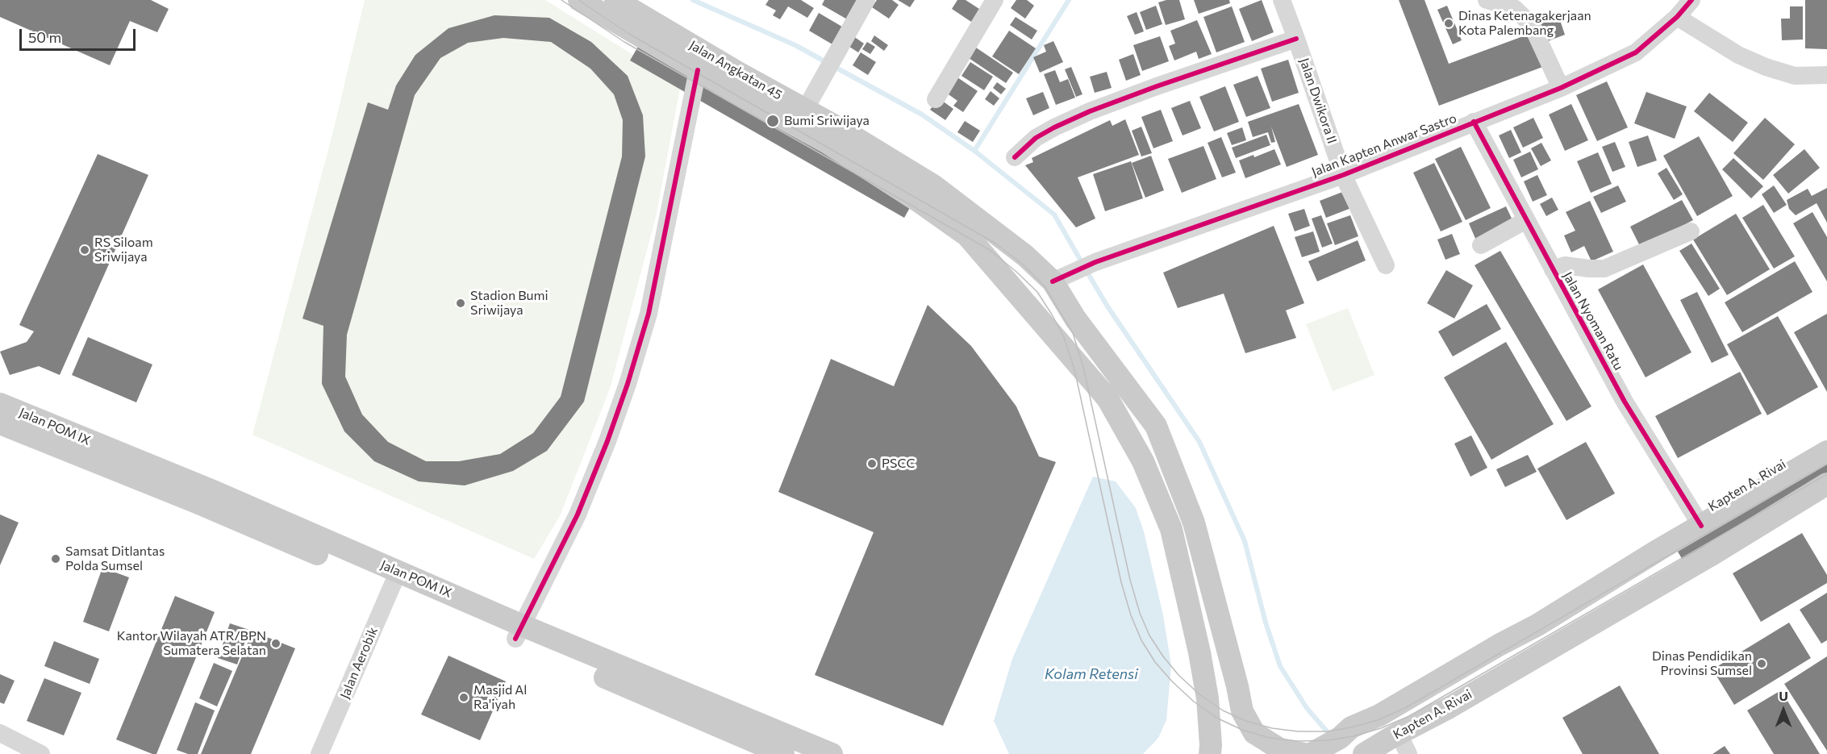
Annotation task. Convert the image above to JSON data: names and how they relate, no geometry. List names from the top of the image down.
{
  "streets": {
    "main road": ["Jalan Angkatan 45", "Jalan POM IX", "Kapten A. Rivai"],
    "street": [
      "Jalan Dwikora II",
      "Jalan Kapten Anwar Sastro",
      "Jalan Nyoman Ratu",
      "Jalan Aerobik"
    ]
  },
  "crossings": [
    ["Jalan Angkatan 45", "Jalan Kapten Anwar Sastro"],
    ["Jalan Angkatan 45", "Kapten A. Rivai"],
    ["Jalan Dwikora II", "Jalan Kapten Anwar Sastro"],
    ["Jalan Kapten Anwar Sastro", "Jalan Nyoman Ratu"],
    ["Jalan Nyoman Ratu", "Kapten A. Rivai"],
    ["Jalan POM IX", "Jalan Aerobik"]
  ],
  "water": ["Kolam Retensi"],
  "places": [
    "Dinas Ketenagakerjaan Kota Palembang",
    "Bumi Sriwijaya",
    "RS Siloam Sriwijaya",
    "Stadion Bumi Sriwijaya",
    "PSCC",
    "Samsat Ditlantas Polda Sumsel",
    "Kantor Wilayah ATR/BPN Sumatera Selatan",
    "Dinas Pendidikan Provinsi Sumsel",
    "Masjid Al Ra'iyah"
  ],
  "scale_bar": "50 m",
  "north": "top"
}
